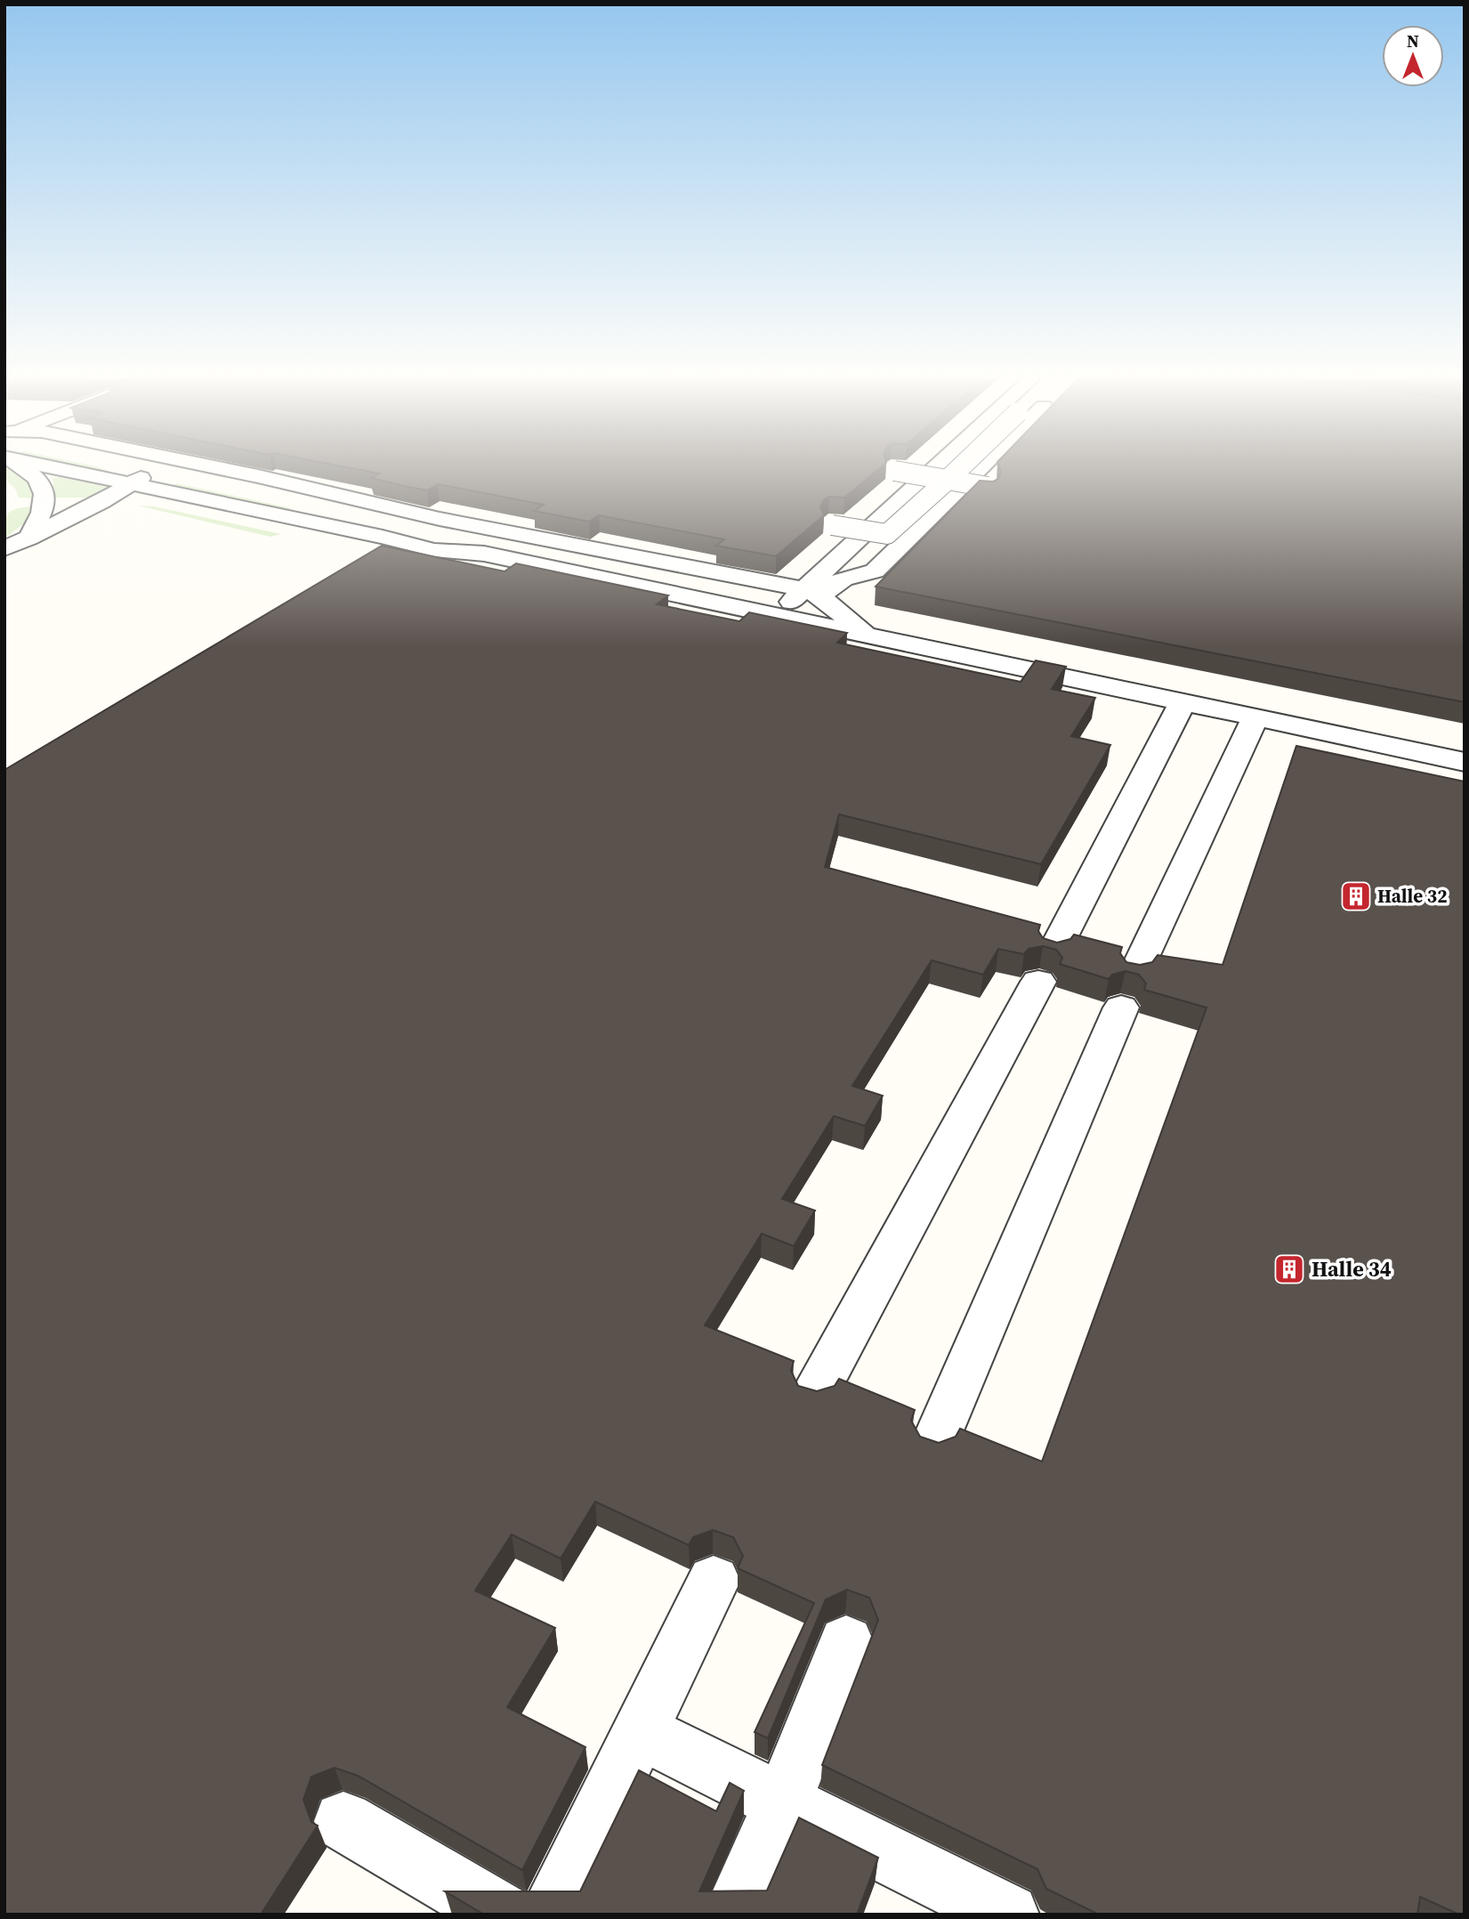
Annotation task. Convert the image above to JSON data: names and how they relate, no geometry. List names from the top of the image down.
{
  "places": {
    "building": ["Halle 32", "Halle 34"]
  },
  "north": "top"
}
